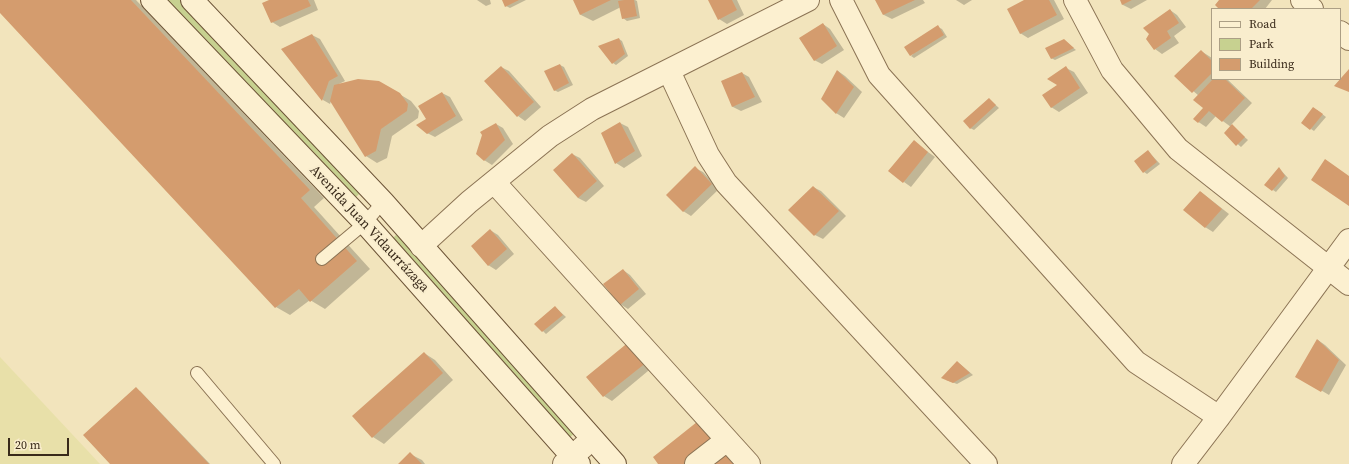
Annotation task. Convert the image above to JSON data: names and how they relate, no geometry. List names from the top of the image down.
{
  "streets": {
    "street": ["Avenida Juan Vidaurrázaga"]
  },
  "legend": ["Road", "Park", "Building"],
  "scale_bar": "20 m"
}
